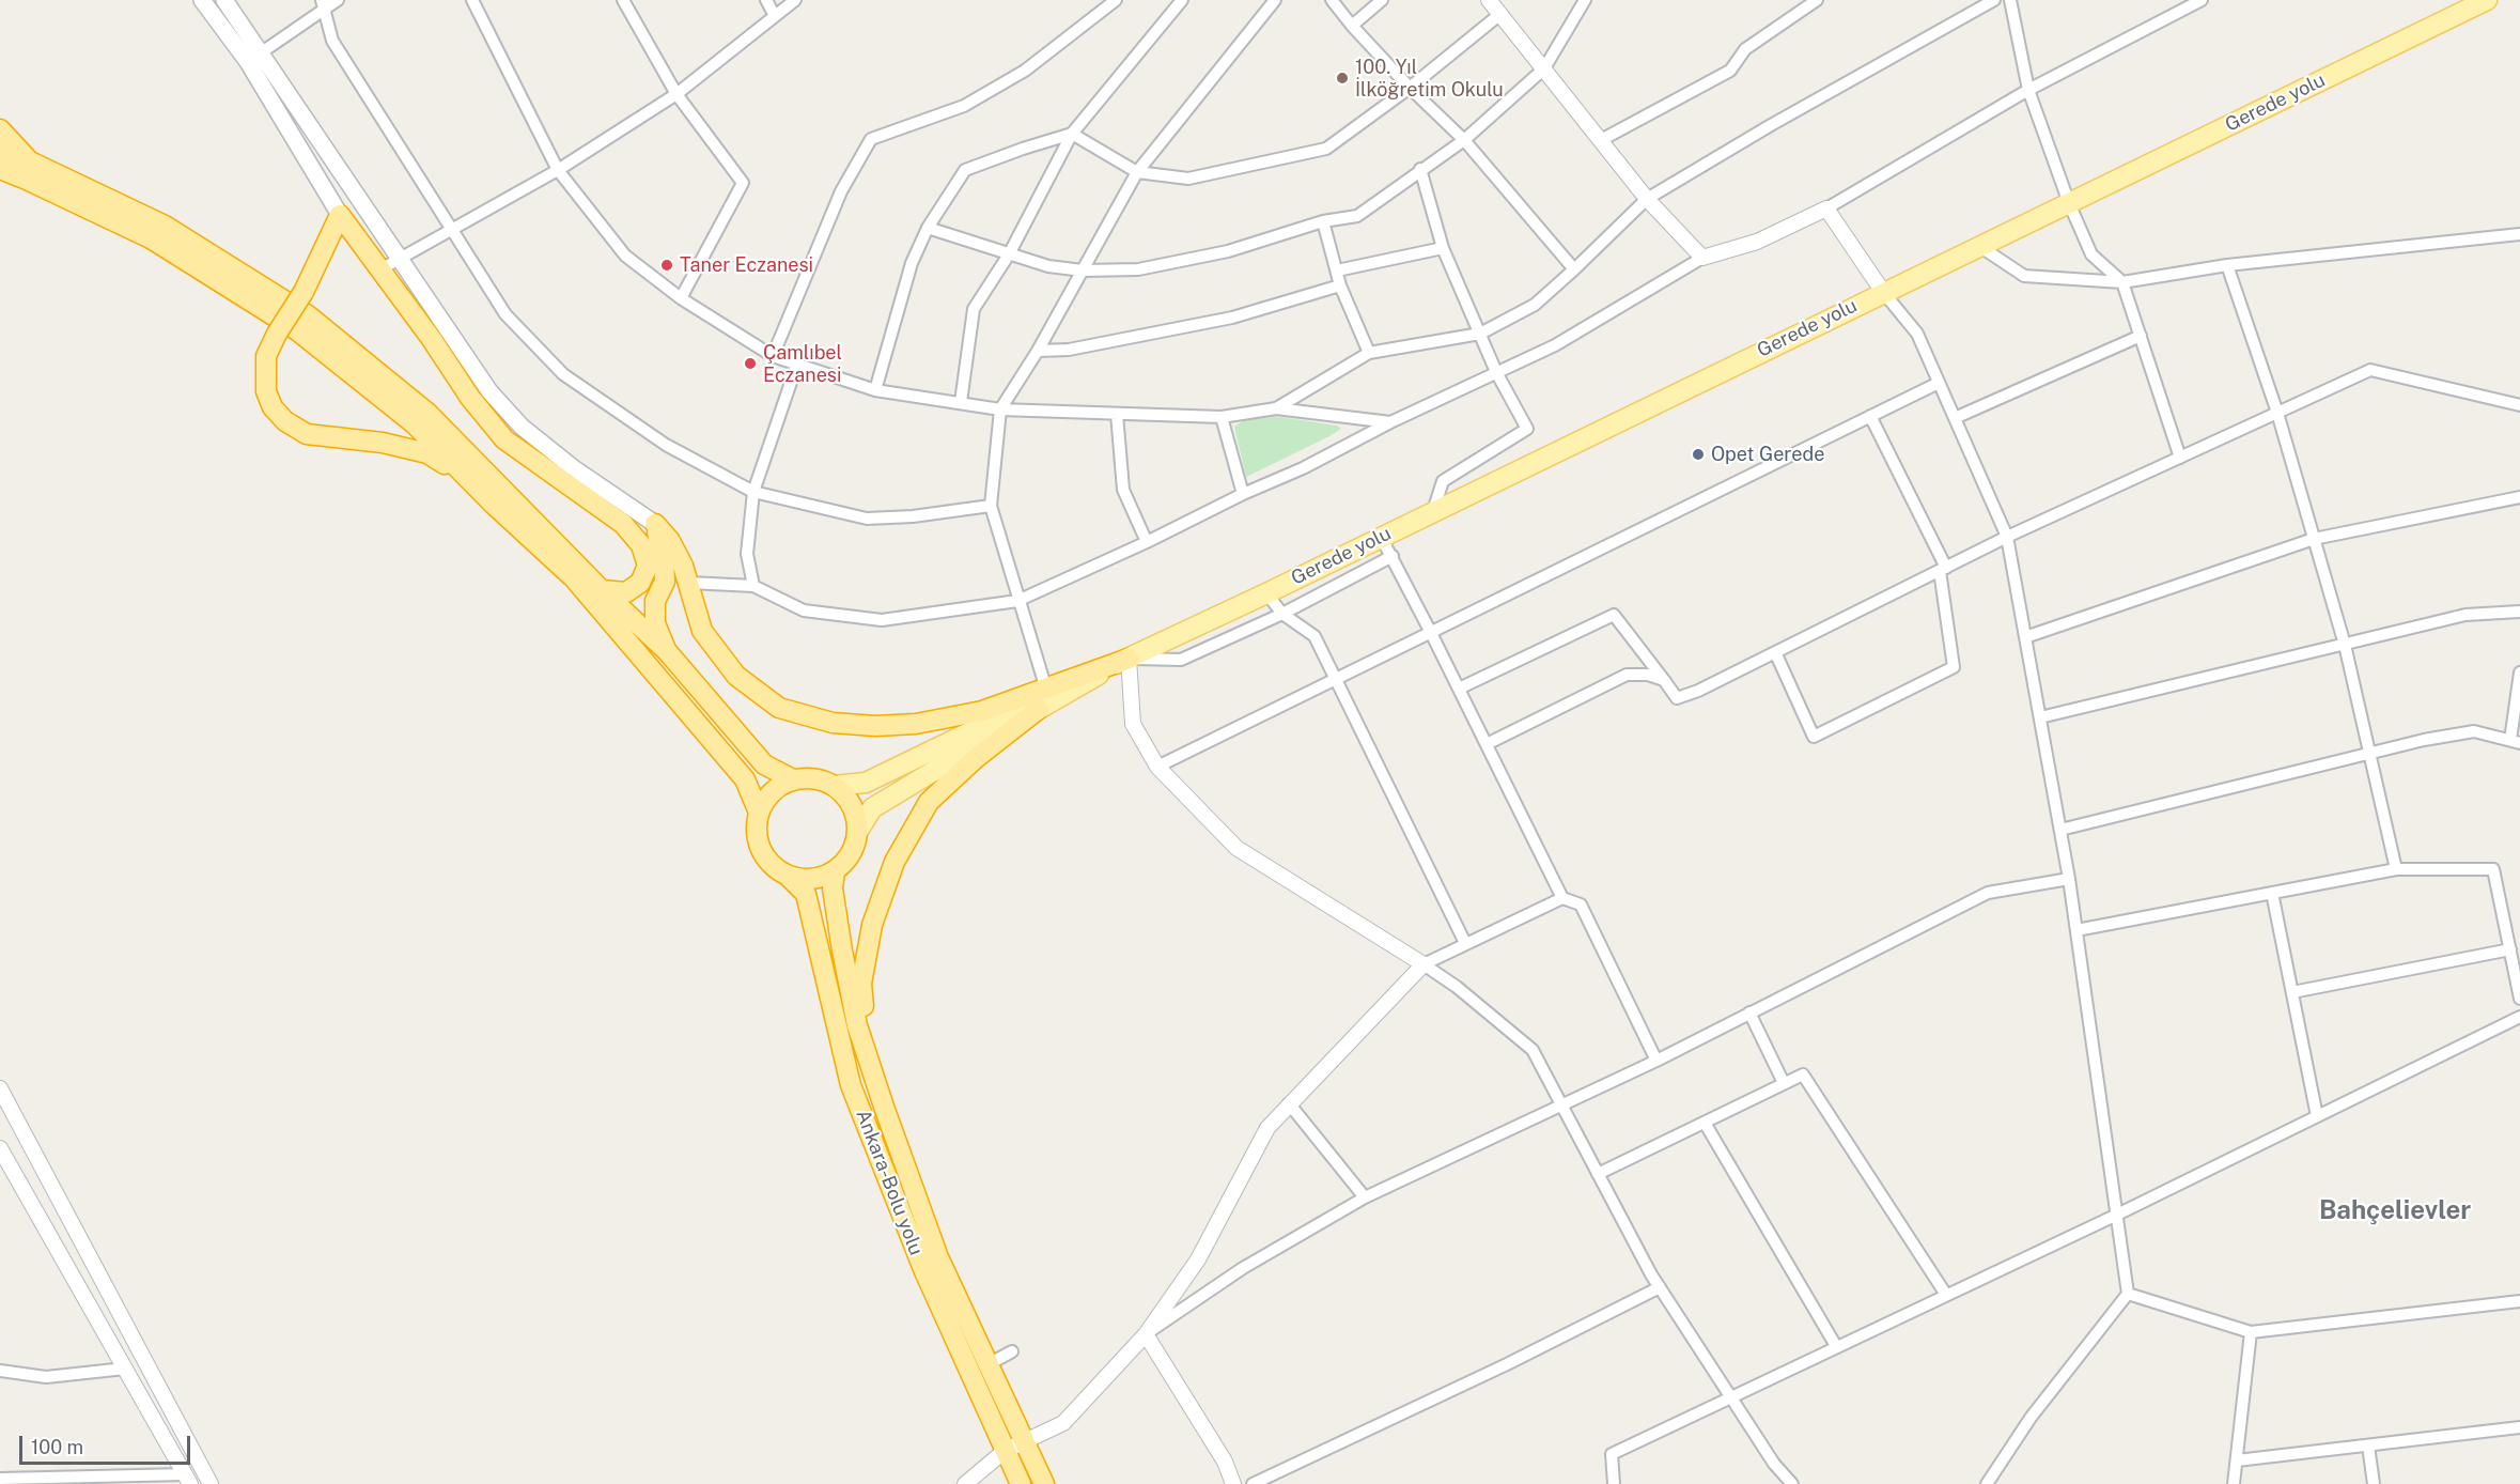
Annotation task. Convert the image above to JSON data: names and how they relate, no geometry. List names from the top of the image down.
{
  "streets": {
    "highway": ["Ankara-Bolu yolu"],
    "main road": ["Gerede yolu"]
  },
  "districts": ["Bahçelievler"],
  "places": [
    "100. Yıl İlköğretim Okulu",
    "Taner Eczanesi",
    "Çamlıbel Eczanesi",
    "Opet Gerede"
  ],
  "scale_bar": "100 m"
}
